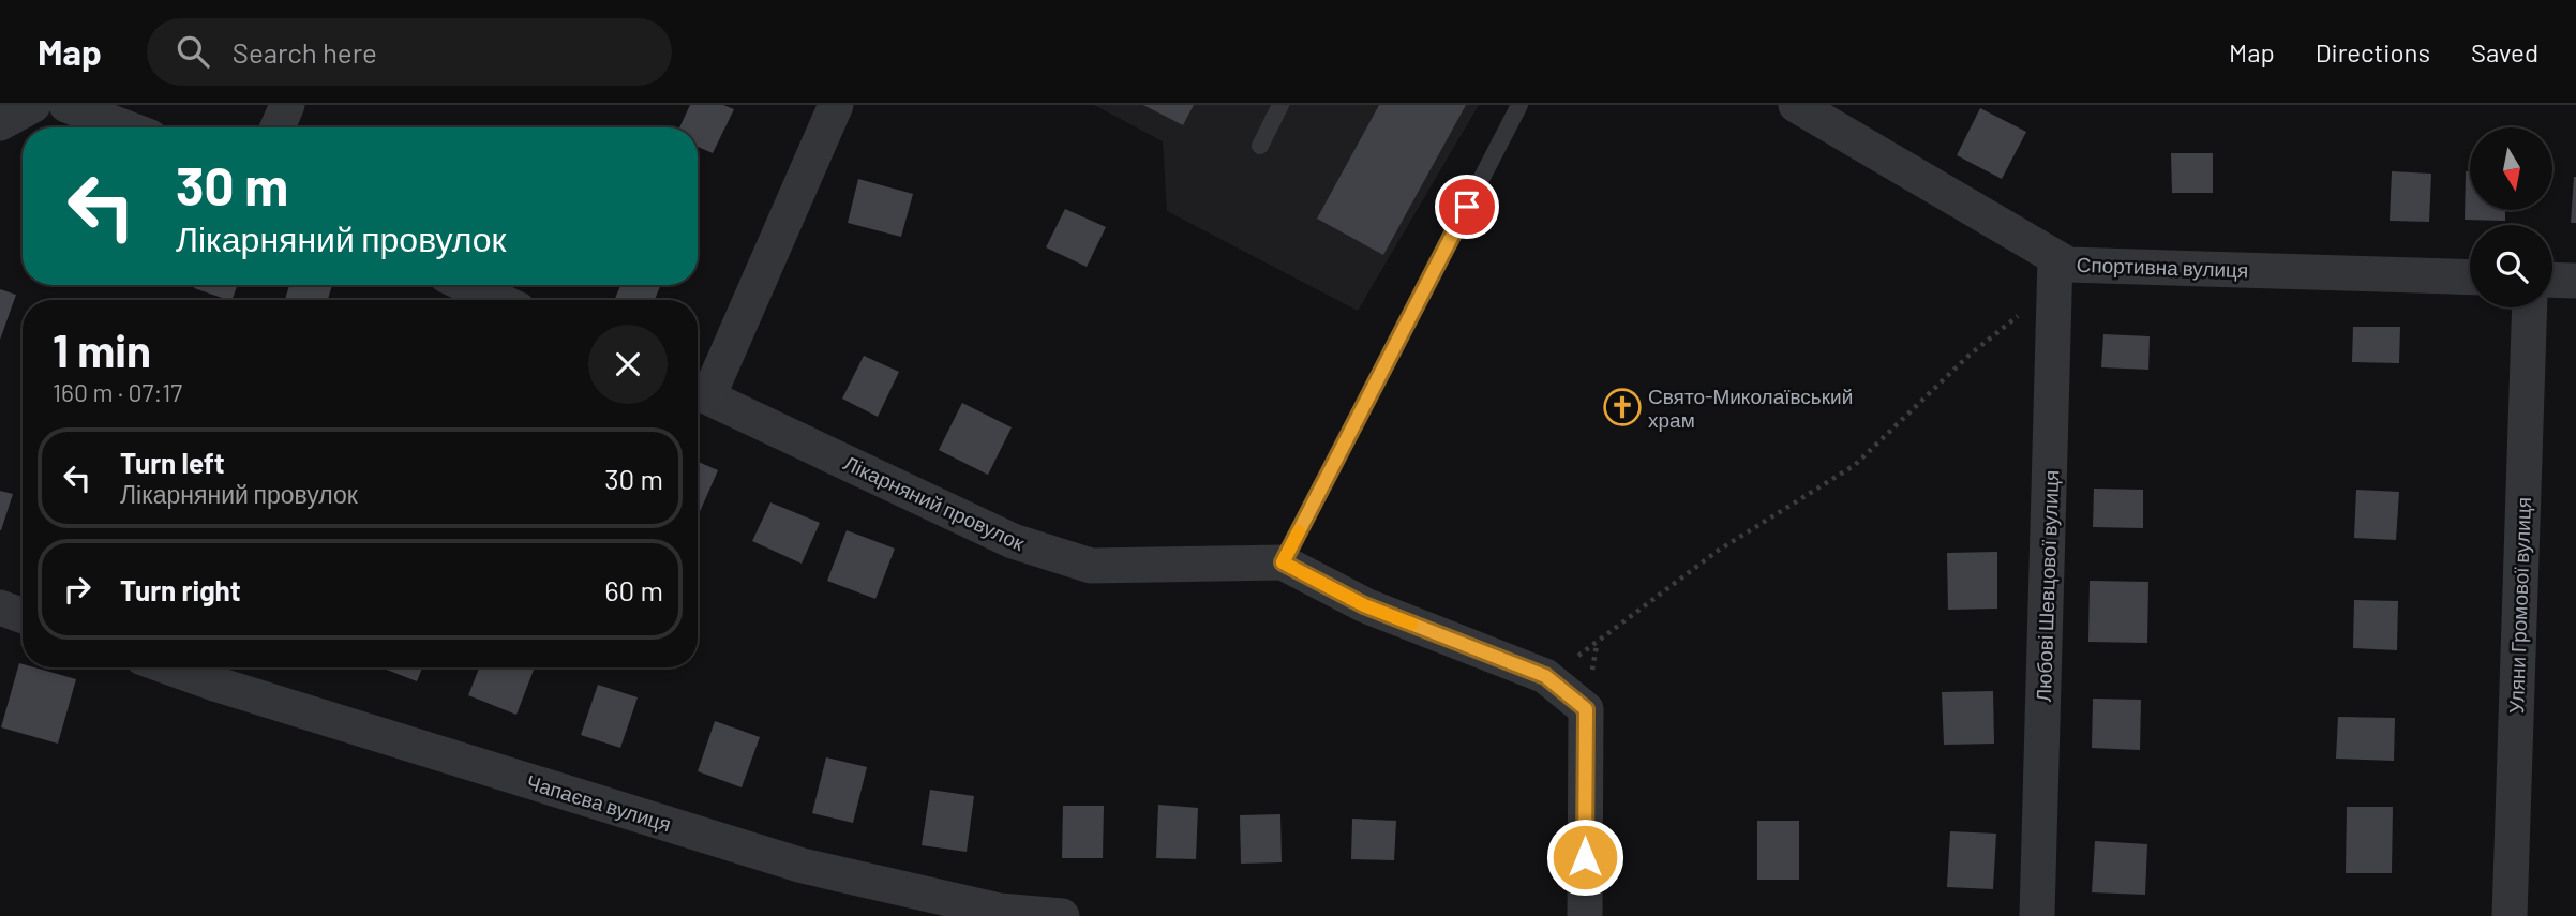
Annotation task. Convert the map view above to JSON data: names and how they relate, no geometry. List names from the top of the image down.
{
  "streets": {
    "street": [
      "Спортивна вулиця",
      "Лікарняний провулок",
      "Любові Шевцової вулиця",
      "Уляни Громової вулиця",
      "Чапаєва вулиця"
    ]
  },
  "crossings": [
    ["Спортивна вулиця", "Любові Шевцової вулиця"]
  ],
  "places": {
    "church": ["Свято-Миколаївський храм"]
  },
  "north": "bottom",
  "page": {
    "header": "Map",
    "search": "Search here",
    "nav": ["Map", "Directions", "Saved"],
    "turn": ["30 m", "Лікарняний провулок"],
    "heading": ["1 min", "160 m · 07:17"],
    "list": [
      {
        "name": "Turn left",
        "note": "Лікарняний провулок",
        "value": "30 m"
      },
      {
        "name": "Turn right",
        "value": "60 m"
      }
    ]
  }
}
